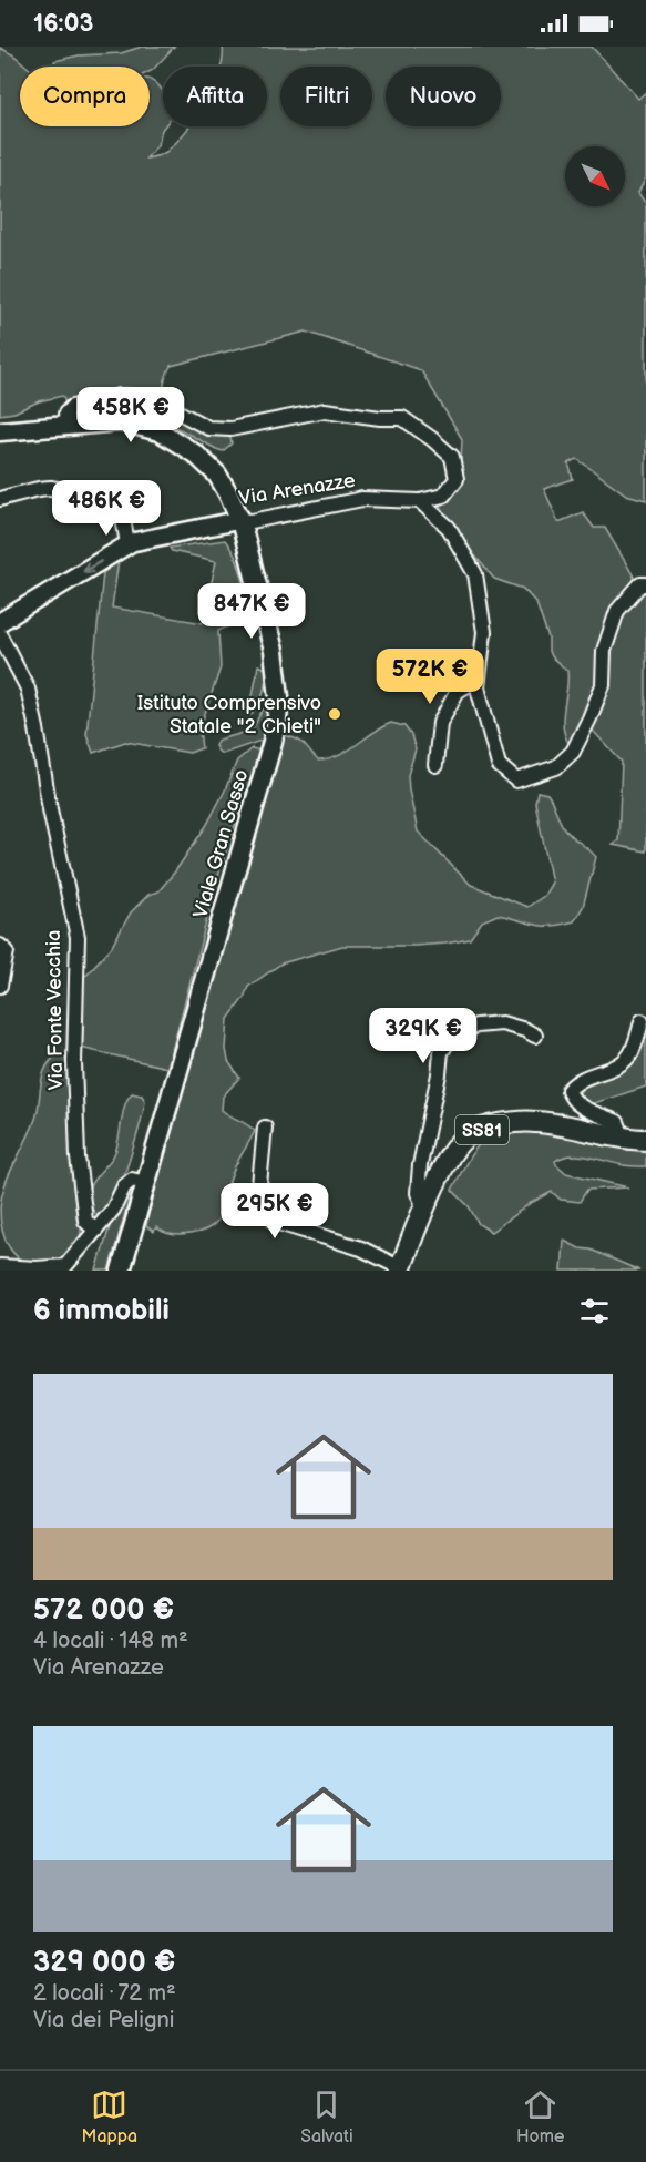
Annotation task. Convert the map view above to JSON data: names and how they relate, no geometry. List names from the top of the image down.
{
  "streets": {
    "main road": ["Viale Gran Sasso", "SS81"],
    "street": ["Via Arenazze", "Via Fonte Vecchia"]
  },
  "crossings": [
    ["Via Arenazze", "Viale Gran Sasso"]
  ],
  "places": ["Istituto Comprensivo Statale \"2 Chieti\""],
  "north": "bottom right",
  "page": {
    "status": "16:03",
    "chip": [
      "Compra",
      "Affitta",
      "Filtri",
      "Nuovo"
    ],
    "price": [
      "458K €",
      "486K €",
      "847K €",
      "572K €",
      "329K €",
      "295K €"
    ],
    "heading": "6 immobili",
    "list": [
      {
        "name": "572 000 €",
        "note": "4 locali · 148 m² · Via Arenazze"
      },
      {
        "name": "329 000 €",
        "note": "2 locali · 72 m² · Via dei Peligni"
      }
    ],
    "tabs": ["Mappa", "Salvati", "Home"]
  }
}
